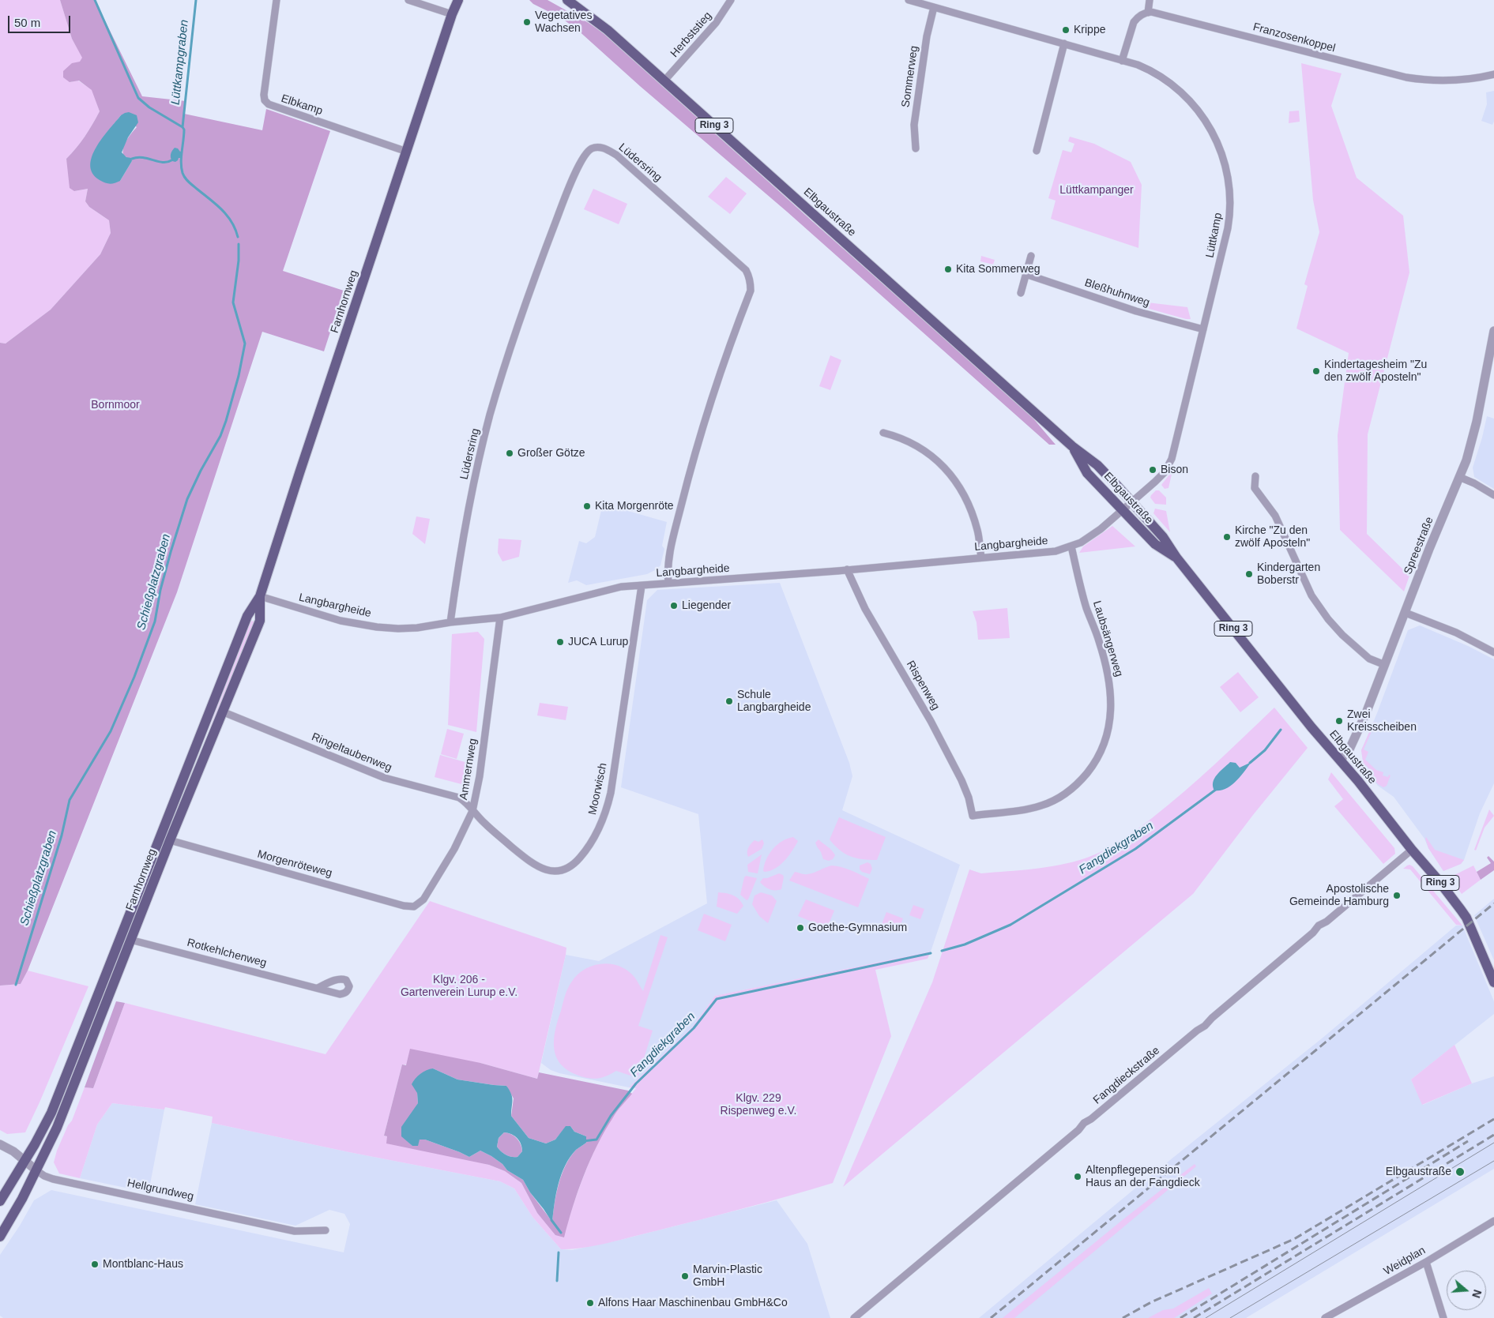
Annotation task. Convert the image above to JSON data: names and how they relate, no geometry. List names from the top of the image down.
{
  "streets": {
    "main road": ["Ring 3", "Elbgaustraße", "Farnhornweg"],
    "street": [
      "Herbststieg",
      "Franzosenkoppel",
      "Sommerweg",
      "Elbkamp",
      "Lüdersring",
      "Lüttkamp",
      "Bleßhuhnweg",
      "Langbargheide",
      "Spreestraße",
      "Laubsängerweg",
      "Rispenweg",
      "Ringeltaubenweg",
      "Ammernweg",
      "Moorwisch",
      "Morgenröteweg",
      "Rotkehlchenweg",
      "Fangdieckstraße",
      "Hellgrundweg",
      "Weidplan"
    ]
  },
  "crossings": [
    ["Herbststieg", "Elbgaustraße"],
    ["Sommerweg", "Lüttkamp"],
    ["Elbkamp", "Farnhornweg"],
    ["Lüdersring", "Langbargheide"],
    ["Elbgaustraße", "Lüttkamp"],
    ["Elbgaustraße", "Langbargheide"],
    ["Elbgaustraße", "Spreestraße"],
    ["Elbgaustraße", "Fangdieckstraße"],
    ["Lüttkamp", "Bleßhuhnweg"],
    ["Lüttkamp", "Langbargheide"],
    ["Farnhornweg", "Langbargheide"],
    ["Farnhornweg", "Ringeltaubenweg"],
    ["Farnhornweg", "Morgenröteweg"],
    ["Farnhornweg", "Rotkehlchenweg"],
    ["Farnhornweg", "Hellgrundweg"],
    ["Langbargheide", "Laubsängerweg"],
    ["Langbargheide", "Rispenweg"],
    ["Langbargheide", "Ammernweg"],
    ["Langbargheide", "Moorwisch"],
    ["Laubsängerweg", "Rispenweg"],
    ["Ringeltaubenweg", "Ammernweg"],
    ["Ringeltaubenweg", "Moorwisch"],
    ["Ammernweg", "Moorwisch"],
    ["Ammernweg", "Morgenröteweg"]
  ],
  "water": ["Lüttkampgraben", "Schießplatzgraben", "Fangdiekgraben"],
  "parks": [
    "Lüttkampanger",
    "Bornmoor",
    "Klgv. 206 - Gartenverein Lurup e.V.",
    "Klgv. 229 Rispenweg e.V."
  ],
  "places": [
    "Vegetatives Wachsen",
    "Krippe",
    "Kita Sommerweg",
    "Kindertagesheim \"Zu den zwölf Aposteln\"",
    "Großer Götze",
    "Bison",
    "Kita Morgenröte",
    "Kirche \"Zu den zwölf Aposteln\"",
    "Kindergarten Boberstr",
    "Liegender",
    "JUCA Lurup",
    "Schule Langbargheide",
    "Zwei Kreisscheiben",
    "Apostolische Gemeinde Hamburg",
    "Goethe-Gymnasium",
    "Elbgaustraße",
    "Altenpflegepension Haus an der Fangdieck",
    "Montblanc-Haus",
    "Marvin-Plastic GmbH",
    "Alfons Haar Maschinenbau GmbH&Co"
  ],
  "scale_bar": "50 m",
  "north": "right"
}
